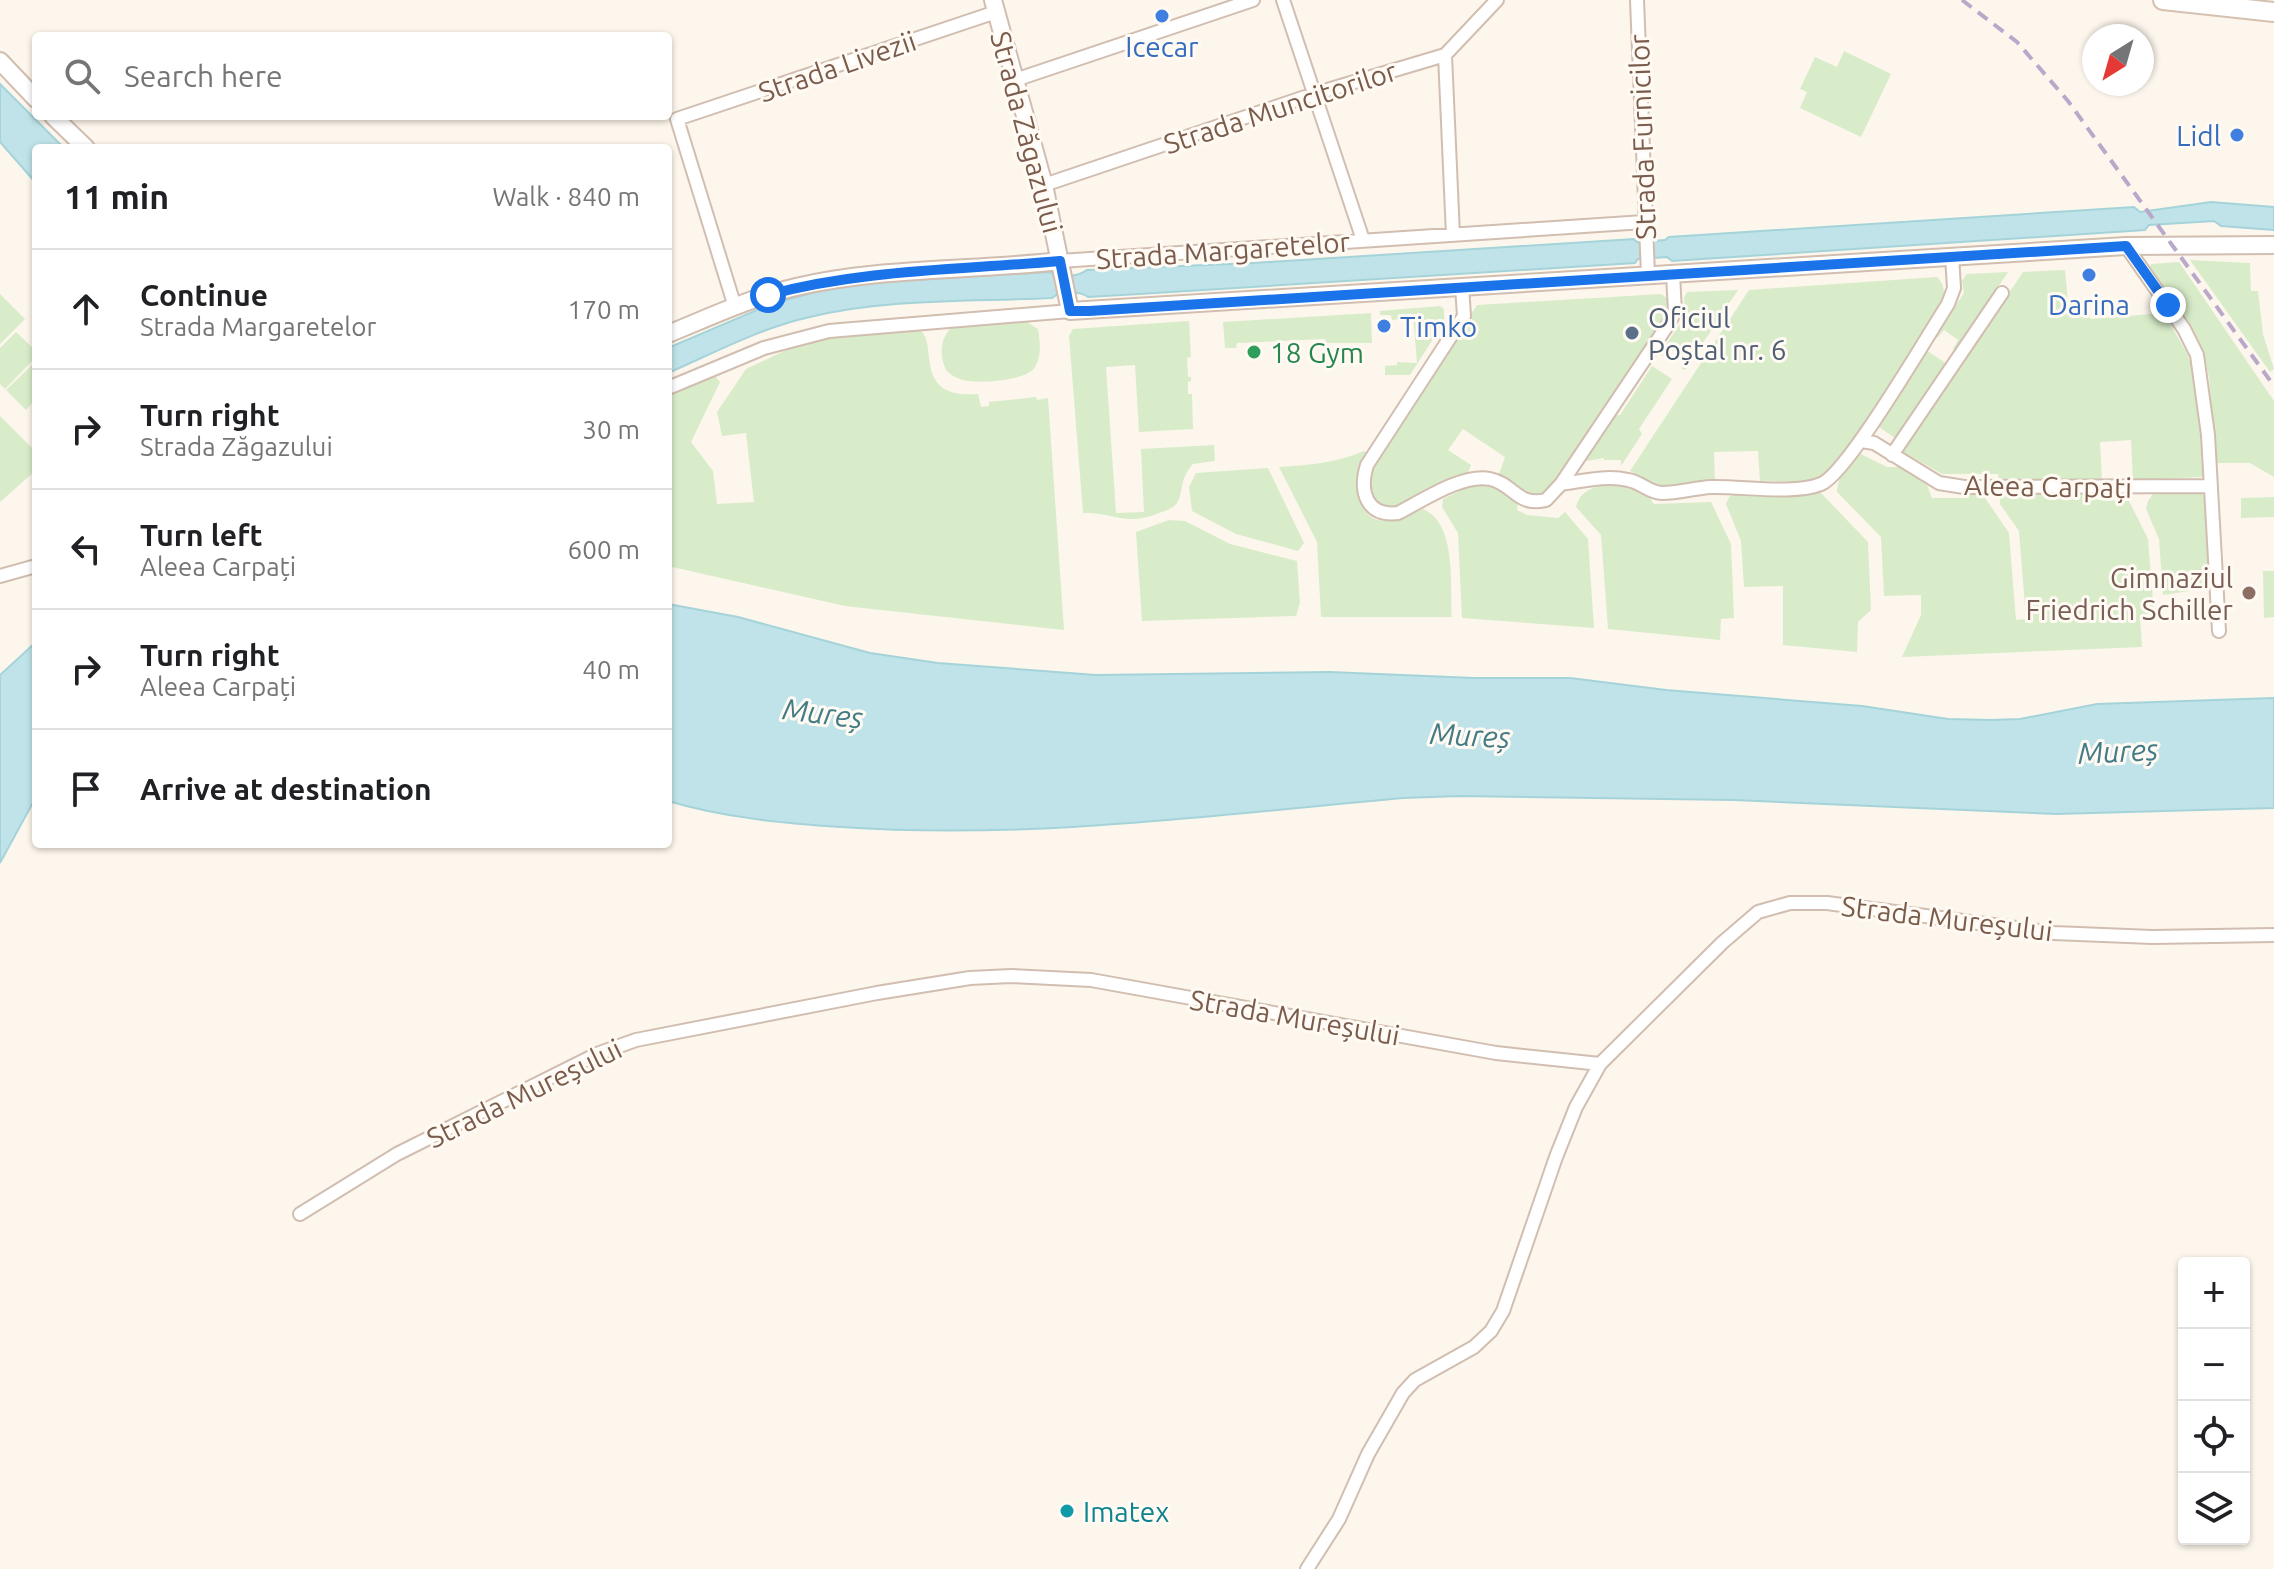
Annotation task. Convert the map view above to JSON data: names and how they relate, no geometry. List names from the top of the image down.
{
  "streets": {
    "street": [
      "Strada Livezii",
      "Strada Muncitorilor",
      "Strada Zăgazului",
      "Strada Furnicilor",
      "Strada Margaretelor",
      "Aleea Carpați",
      "Strada Mureșului"
    ]
  },
  "crossings": [
    ["Strada Livezii", "Strada Zăgazului"],
    ["Strada Livezii", "Strada Margaretelor"],
    ["Strada Muncitorilor", "Strada Zăgazului"],
    ["Strada Zăgazului", "Strada Margaretelor"],
    ["Strada Furnicilor", "Strada Margaretelor"]
  ],
  "water": ["Mureș"],
  "places": [
    "Icecar",
    "Lidl",
    "Darina",
    "Timko",
    "Oficiul Poștal nr. 6",
    "18 Gym",
    "Gimnaziul Friedrich Schiller",
    "Imatex"
  ],
  "north": "bottom left",
  "page": {
    "search": "Search here",
    "heading": ["11 min", "Walk · 840 m"],
    "list": [
      ["Continue", "Strada Margaretelor", "170 m"],
      ["Turn right", "Strada Zăgazului", "30 m"],
      ["Turn left", "Aleea Carpați", "600 m"],
      ["Turn right", "Aleea Carpați", "40 m"],
      "Arrive at destination"
    ],
    "map_buttons": ["+", "−"]
  }
}
